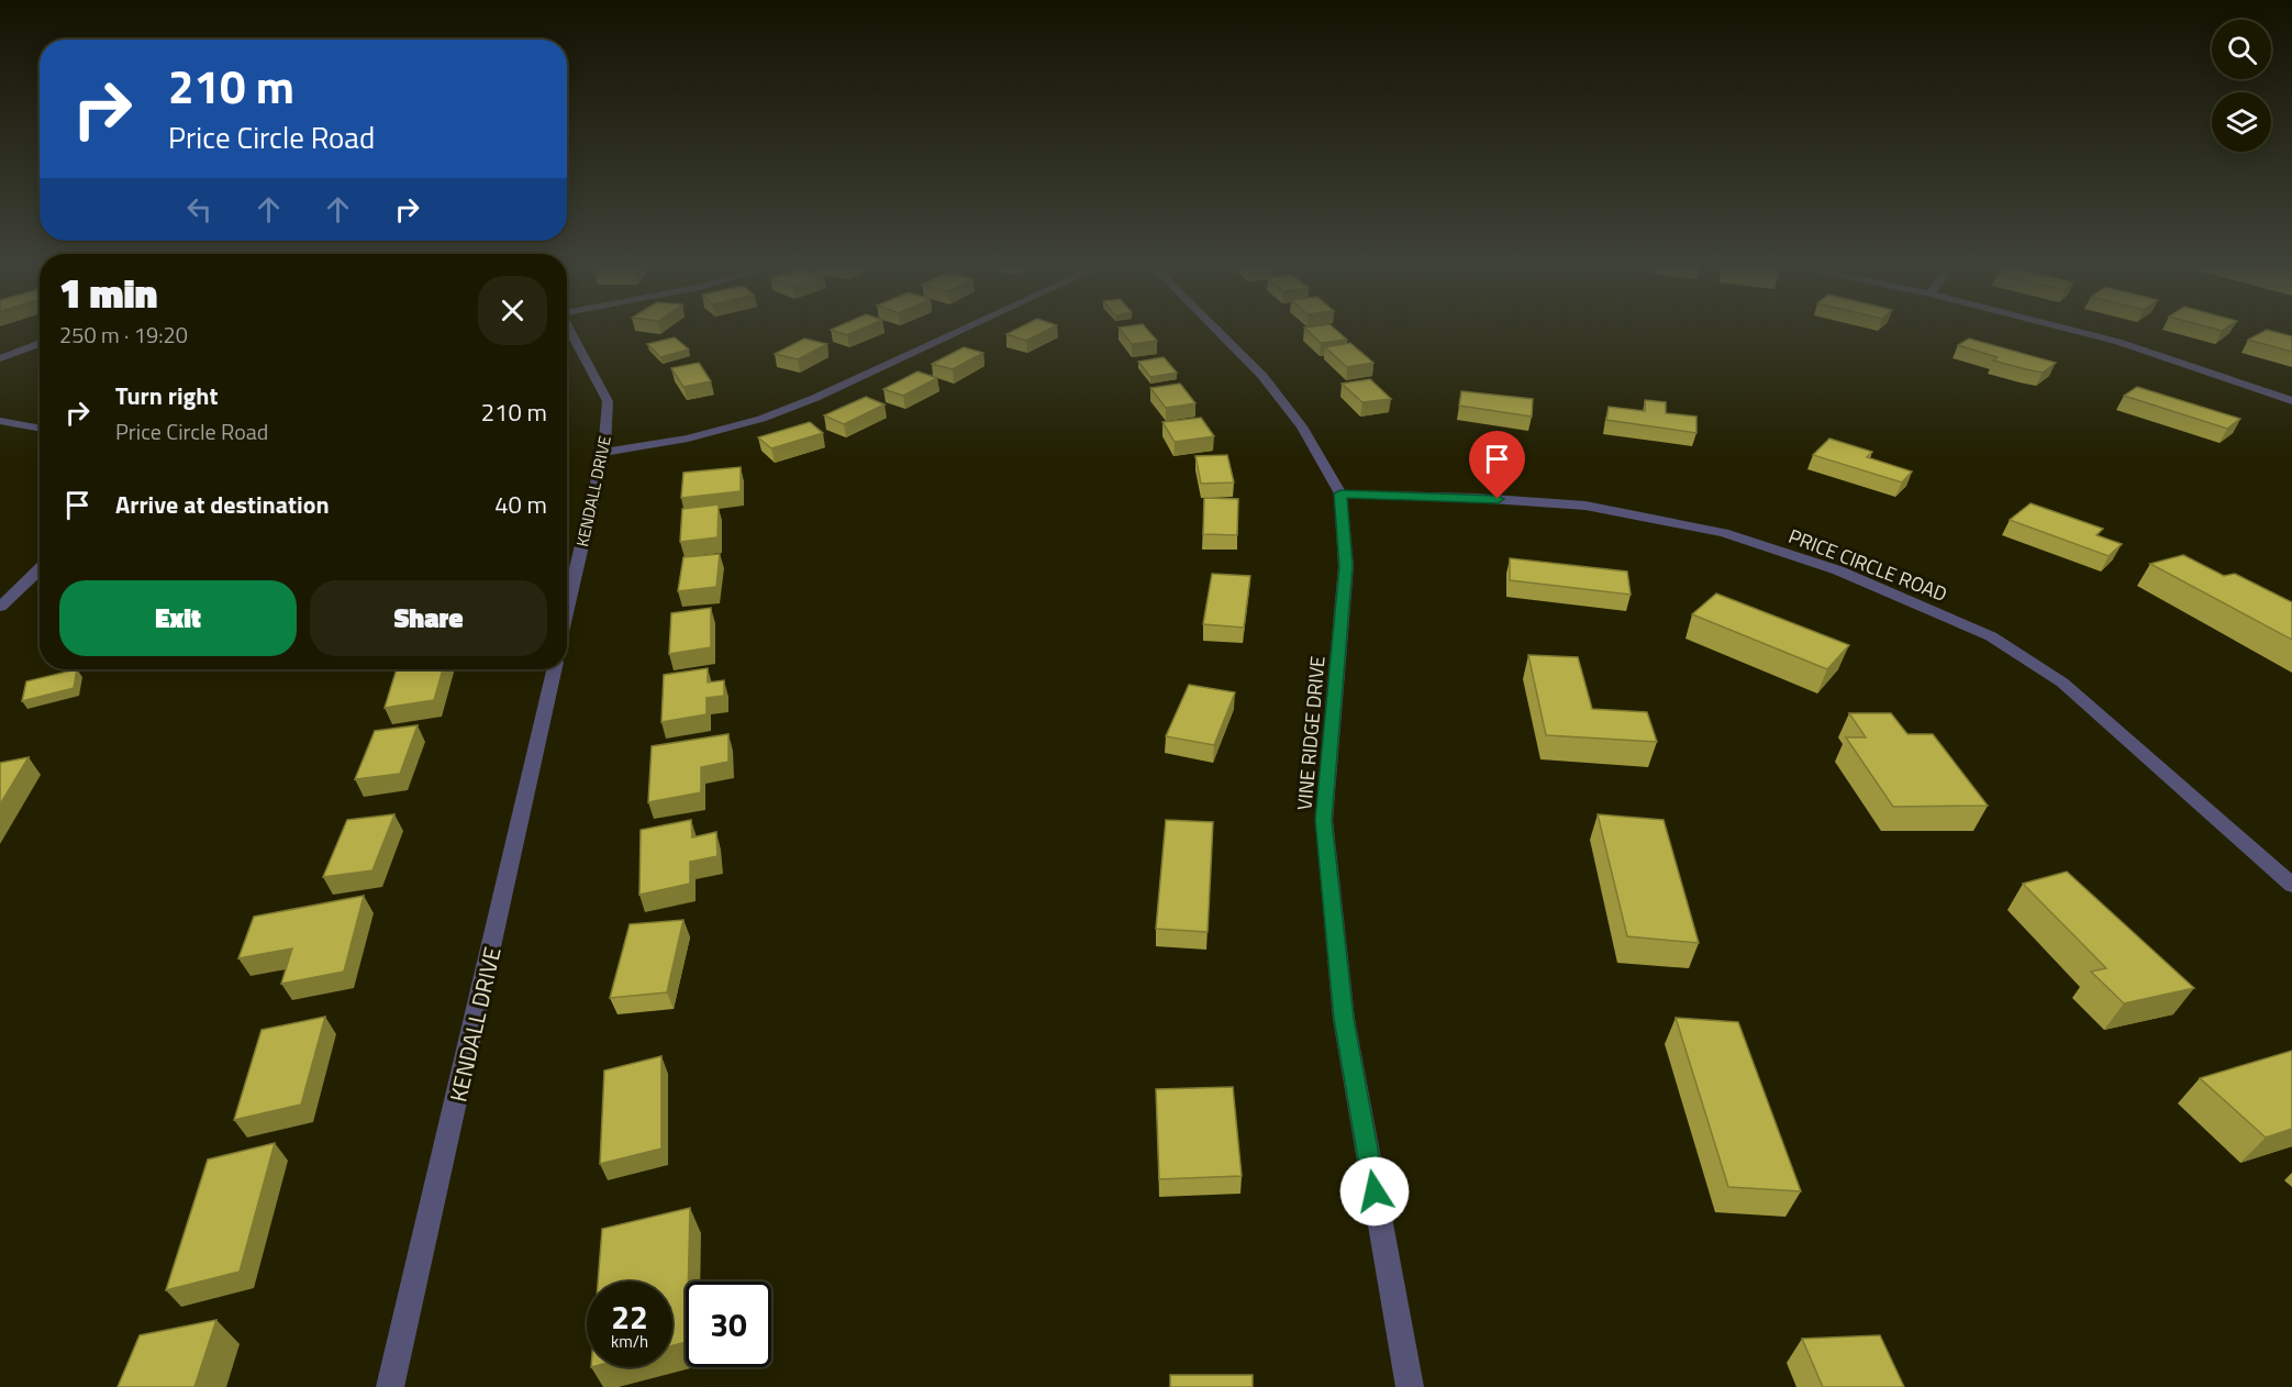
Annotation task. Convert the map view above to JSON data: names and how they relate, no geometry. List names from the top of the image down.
{
  "streets": {
    "street": ["KENDALL DRIVE", "PRICE CIRCLE ROAD", "VINE RIDGE DRIVE"]
  },
  "crossings": [
    ["PRICE CIRCLE ROAD", "VINE RIDGE DRIVE"]
  ],
  "page": {
    "turn": ["210 m", "Price Circle Road"],
    "heading": ["1 min", "250 m · 19:20"],
    "list": [
      {
        "name": "Turn right",
        "note": "Price Circle Road",
        "value": "210 m"
      },
      {
        "name": "Arrive at destination",
        "value": "40 m"
      }
    ],
    "buttons": ["Exit", "Share"],
    "speed": "22 km/h",
    "limit": "30"
  }
}
